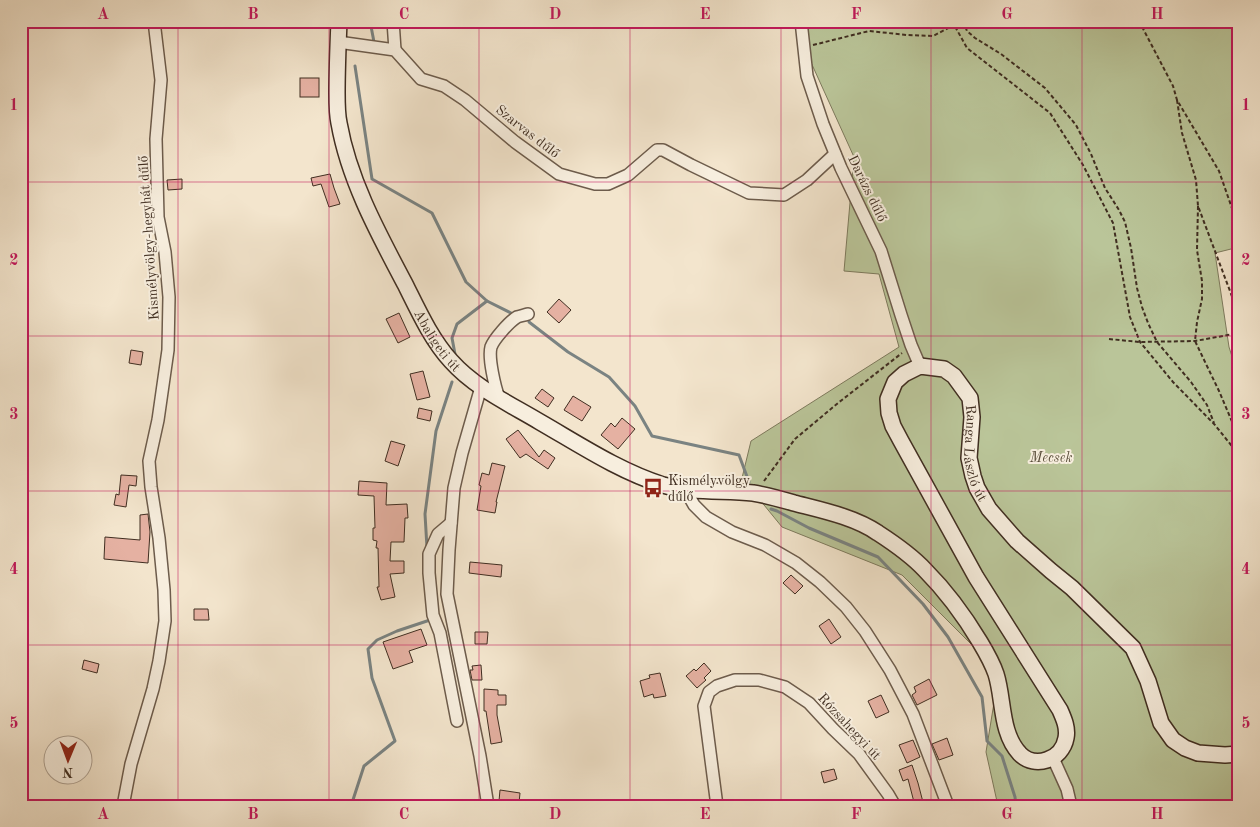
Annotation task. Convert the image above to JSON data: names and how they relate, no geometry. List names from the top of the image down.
{
  "streets": {
    "main road": ["Abaligeti út", "Ranga László út"],
    "street": [
      "Szarvas dűlő",
      "Darázs dűlő",
      "Kismélyvölgy-hegyhát dűlő",
      "Rózsahegyi út"
    ]
  },
  "crossings": [
    ["Szarvas dűlő", "Darázs dűlő"],
    ["Darázs dűlő", "Ranga László út"]
  ],
  "parks": ["Mecsek"],
  "places": {
    "bus stop": ["Kismélyvölgy dűlő"]
  },
  "north": "bottom",
  "grid": {
    "columns": [
      "A",
      "B",
      "C",
      "D",
      "E",
      "F",
      "G",
      "H"
    ],
    "rows": [
      "1",
      "2",
      "3",
      "4",
      "5"
    ]
  }
}
